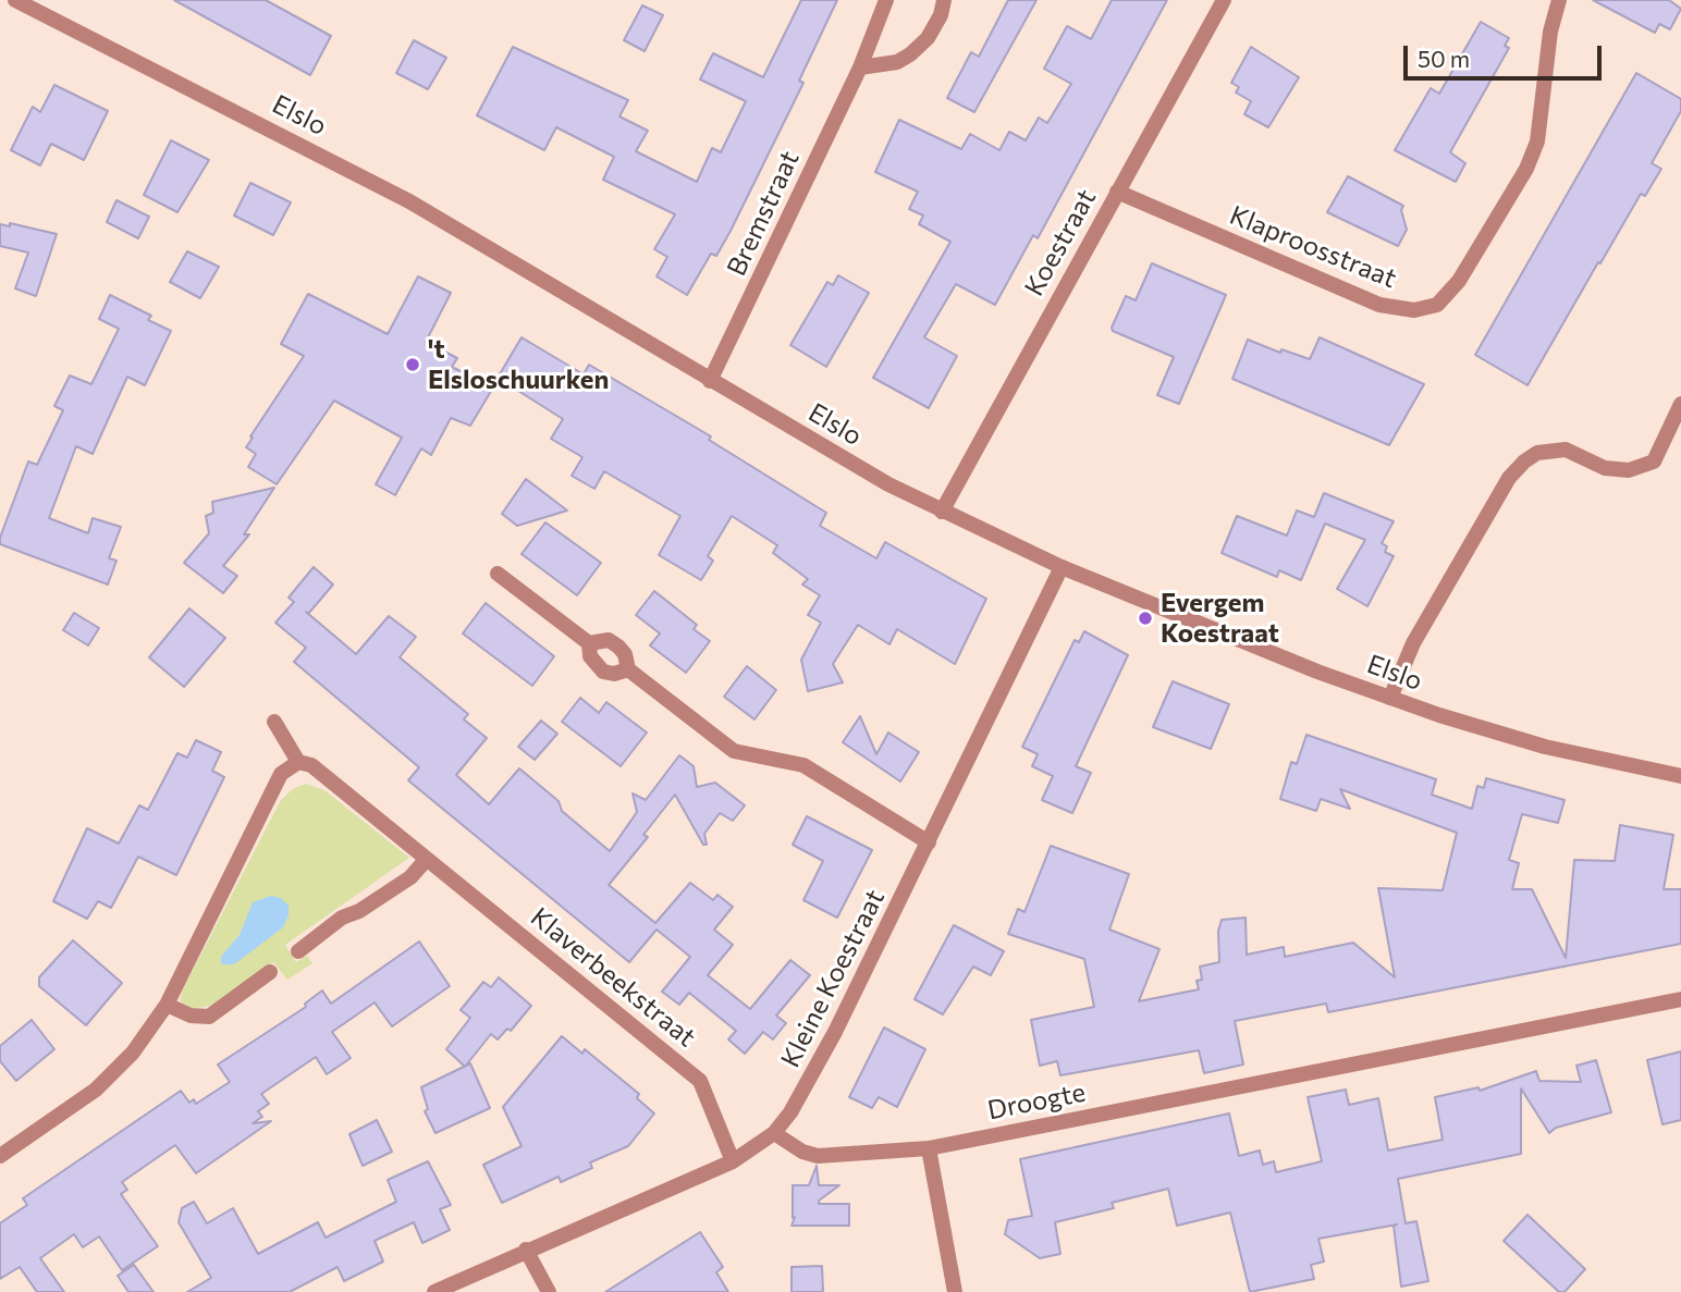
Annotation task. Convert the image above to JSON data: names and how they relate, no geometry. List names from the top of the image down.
{
  "streets": {
    "street": [
      "Elslo",
      "Bremstraat",
      "Koestraat",
      "Klaproosstraat",
      "Klaverbeekstraat",
      "Kleine Koestraat",
      "Droogte"
    ]
  },
  "crossings": [
    ["Elslo", "Bremstraat"],
    ["Elslo", "Koestraat"],
    ["Elslo", "Kleine Koestraat"],
    ["Koestraat", "Klaproosstraat"],
    ["Kleine Koestraat", "Droogte"]
  ],
  "places": ["'t Elsloschuurken", "Evergem Koestraat"],
  "scale_bar": "50 m"
}
